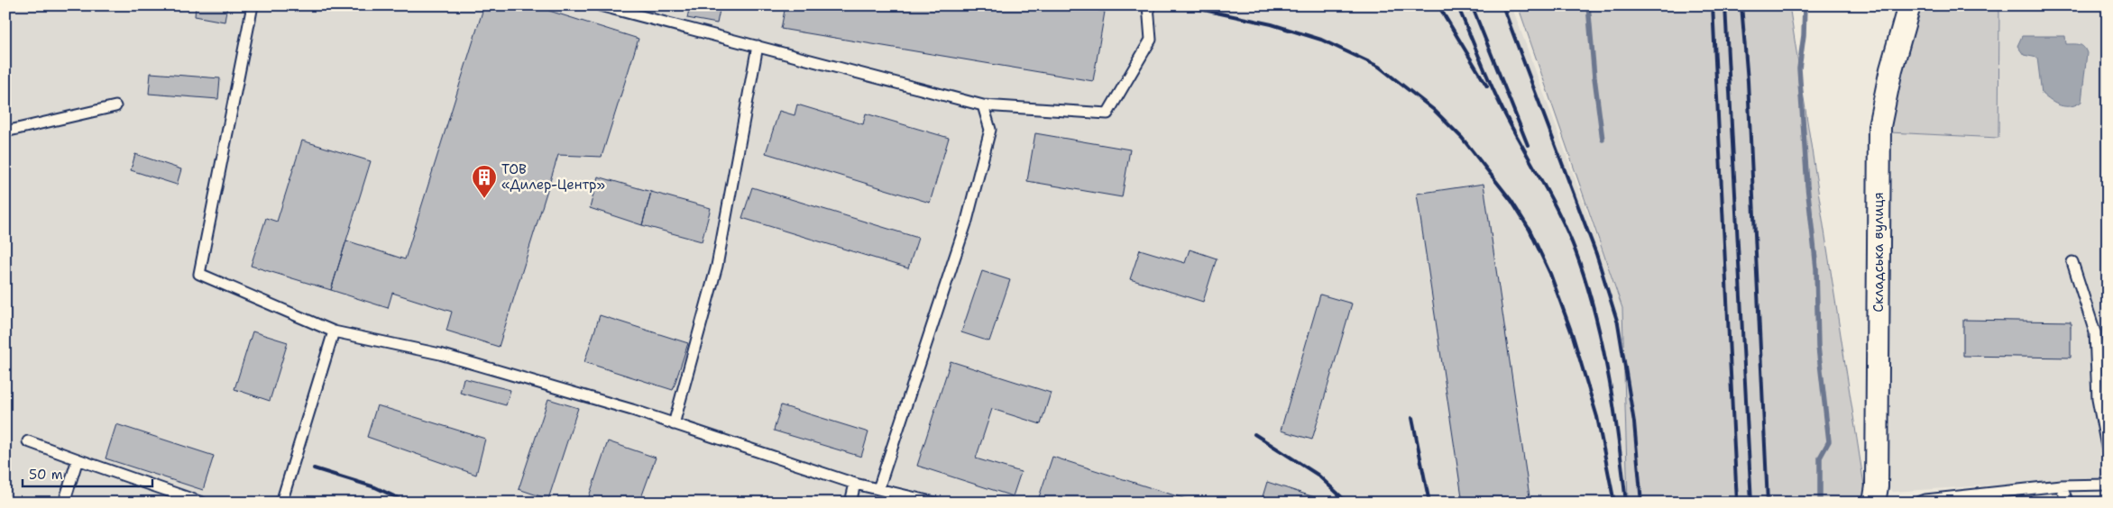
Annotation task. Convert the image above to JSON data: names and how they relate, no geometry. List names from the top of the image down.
{
  "streets": {
    "street": ["Складська вулиця"]
  },
  "places": {
    "building": ["ТОВ «Дилер-Центр»"]
  },
  "scale_bar": "50 m"
}
